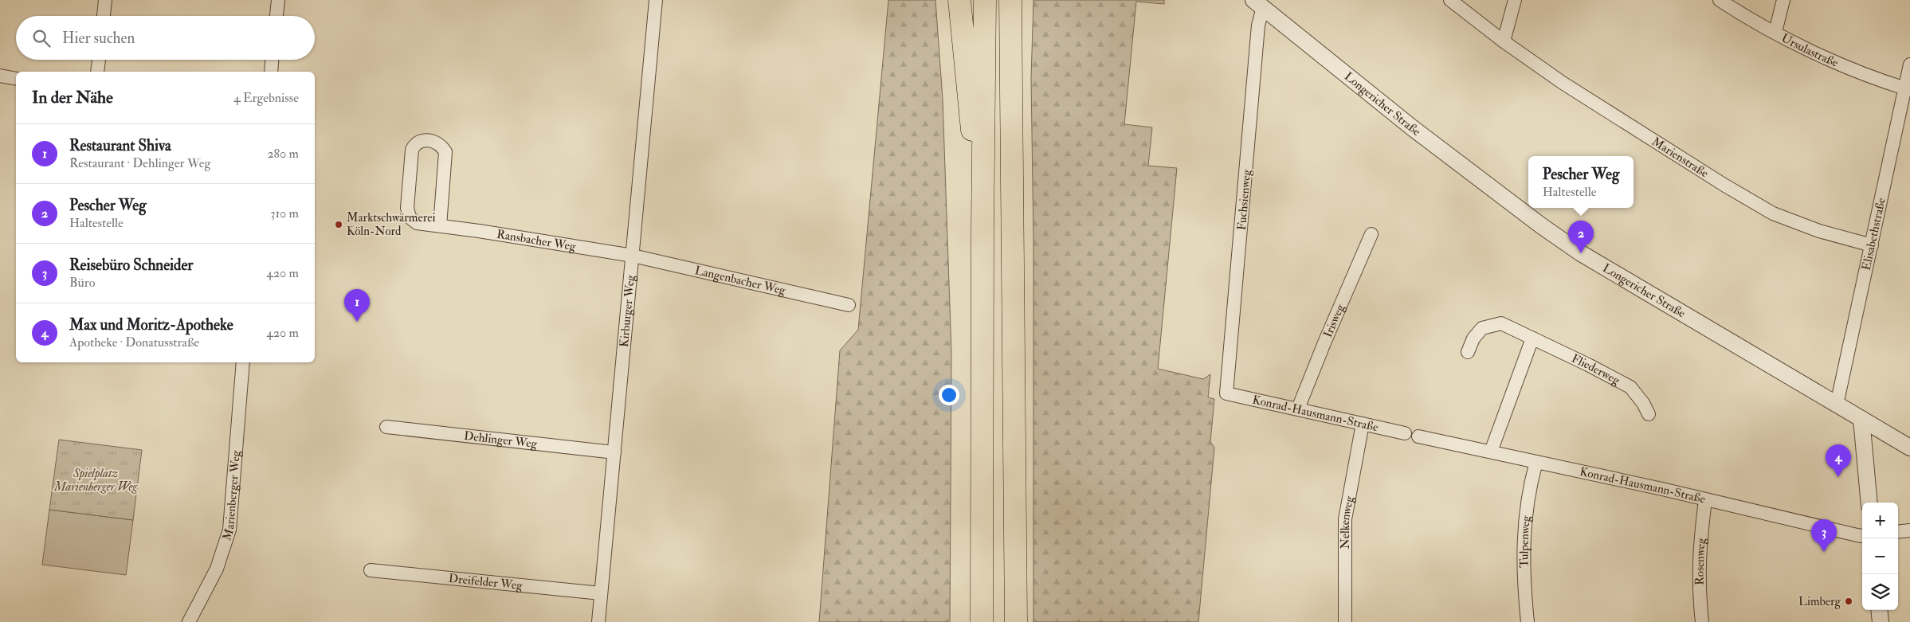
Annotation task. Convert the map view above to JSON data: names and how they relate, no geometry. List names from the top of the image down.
{
  "streets": {
    "street": [
      "Ursulastraße",
      "Longericher Straße",
      "Marienstraße",
      "Fuchsienweg",
      "Elisabethstraße",
      "Ransbacher Weg",
      "Langenbacher Weg",
      "Kirburger Weg",
      "Irisweg",
      "Fliederweg",
      "Konrad-Hausmann-Straße",
      "Dehlinger Weg",
      "Marienberger Weg",
      "Nelkenweg",
      "Tulpenweg",
      "Rosenweg",
      "Dreifelder Weg"
    ]
  },
  "crossings": [
    ["Ursulastraße", "Elisabethstraße"],
    ["Longericher Straße", "Fuchsienweg"],
    ["Longericher Straße", "Elisabethstraße"],
    ["Marienstraße", "Elisabethstraße"],
    ["Fuchsienweg", "Konrad-Hausmann-Straße"],
    ["Ransbacher Weg", "Langenbacher Weg"],
    ["Ransbacher Weg", "Kirburger Weg"],
    ["Langenbacher Weg", "Kirburger Weg"],
    ["Kirburger Weg", "Dehlinger Weg"],
    ["Kirburger Weg", "Dreifelder Weg"],
    ["Irisweg", "Konrad-Hausmann-Straße"],
    ["Konrad-Hausmann-Straße", "Nelkenweg"],
    ["Konrad-Hausmann-Straße", "Tulpenweg"],
    ["Konrad-Hausmann-Straße", "Rosenweg"]
  ],
  "parks": ["Spielplatz Marienberger Weg"],
  "places": ["Marktschwärmerei Köln-Nord", "Limberg"],
  "page": {
    "search": "Hier suchen",
    "heading": ["In der Nähe", "4 Ergebnisse"],
    "list": [
      {
        "mark": "1",
        "name": "Restaurant Shiva",
        "note": "Restaurant · Dehlinger Weg",
        "value": "280 m"
      },
      {
        "mark": "2",
        "name": "Pescher Weg",
        "note": "Haltestelle",
        "value": "310 m"
      },
      {
        "mark": "3",
        "name": "Reisebüro Schneider",
        "note": "Büro",
        "value": "420 m"
      },
      {
        "mark": "4",
        "name": "Max und Moritz-Apotheke",
        "note": "Apotheke · Donatusstraße",
        "value": "420 m"
      }
    ],
    "popup": ["Pescher Weg", "Haltestelle"],
    "pins": [
      "2",
      "1",
      "4",
      "3"
    ],
    "map_buttons": ["+", "−"]
  }
}
